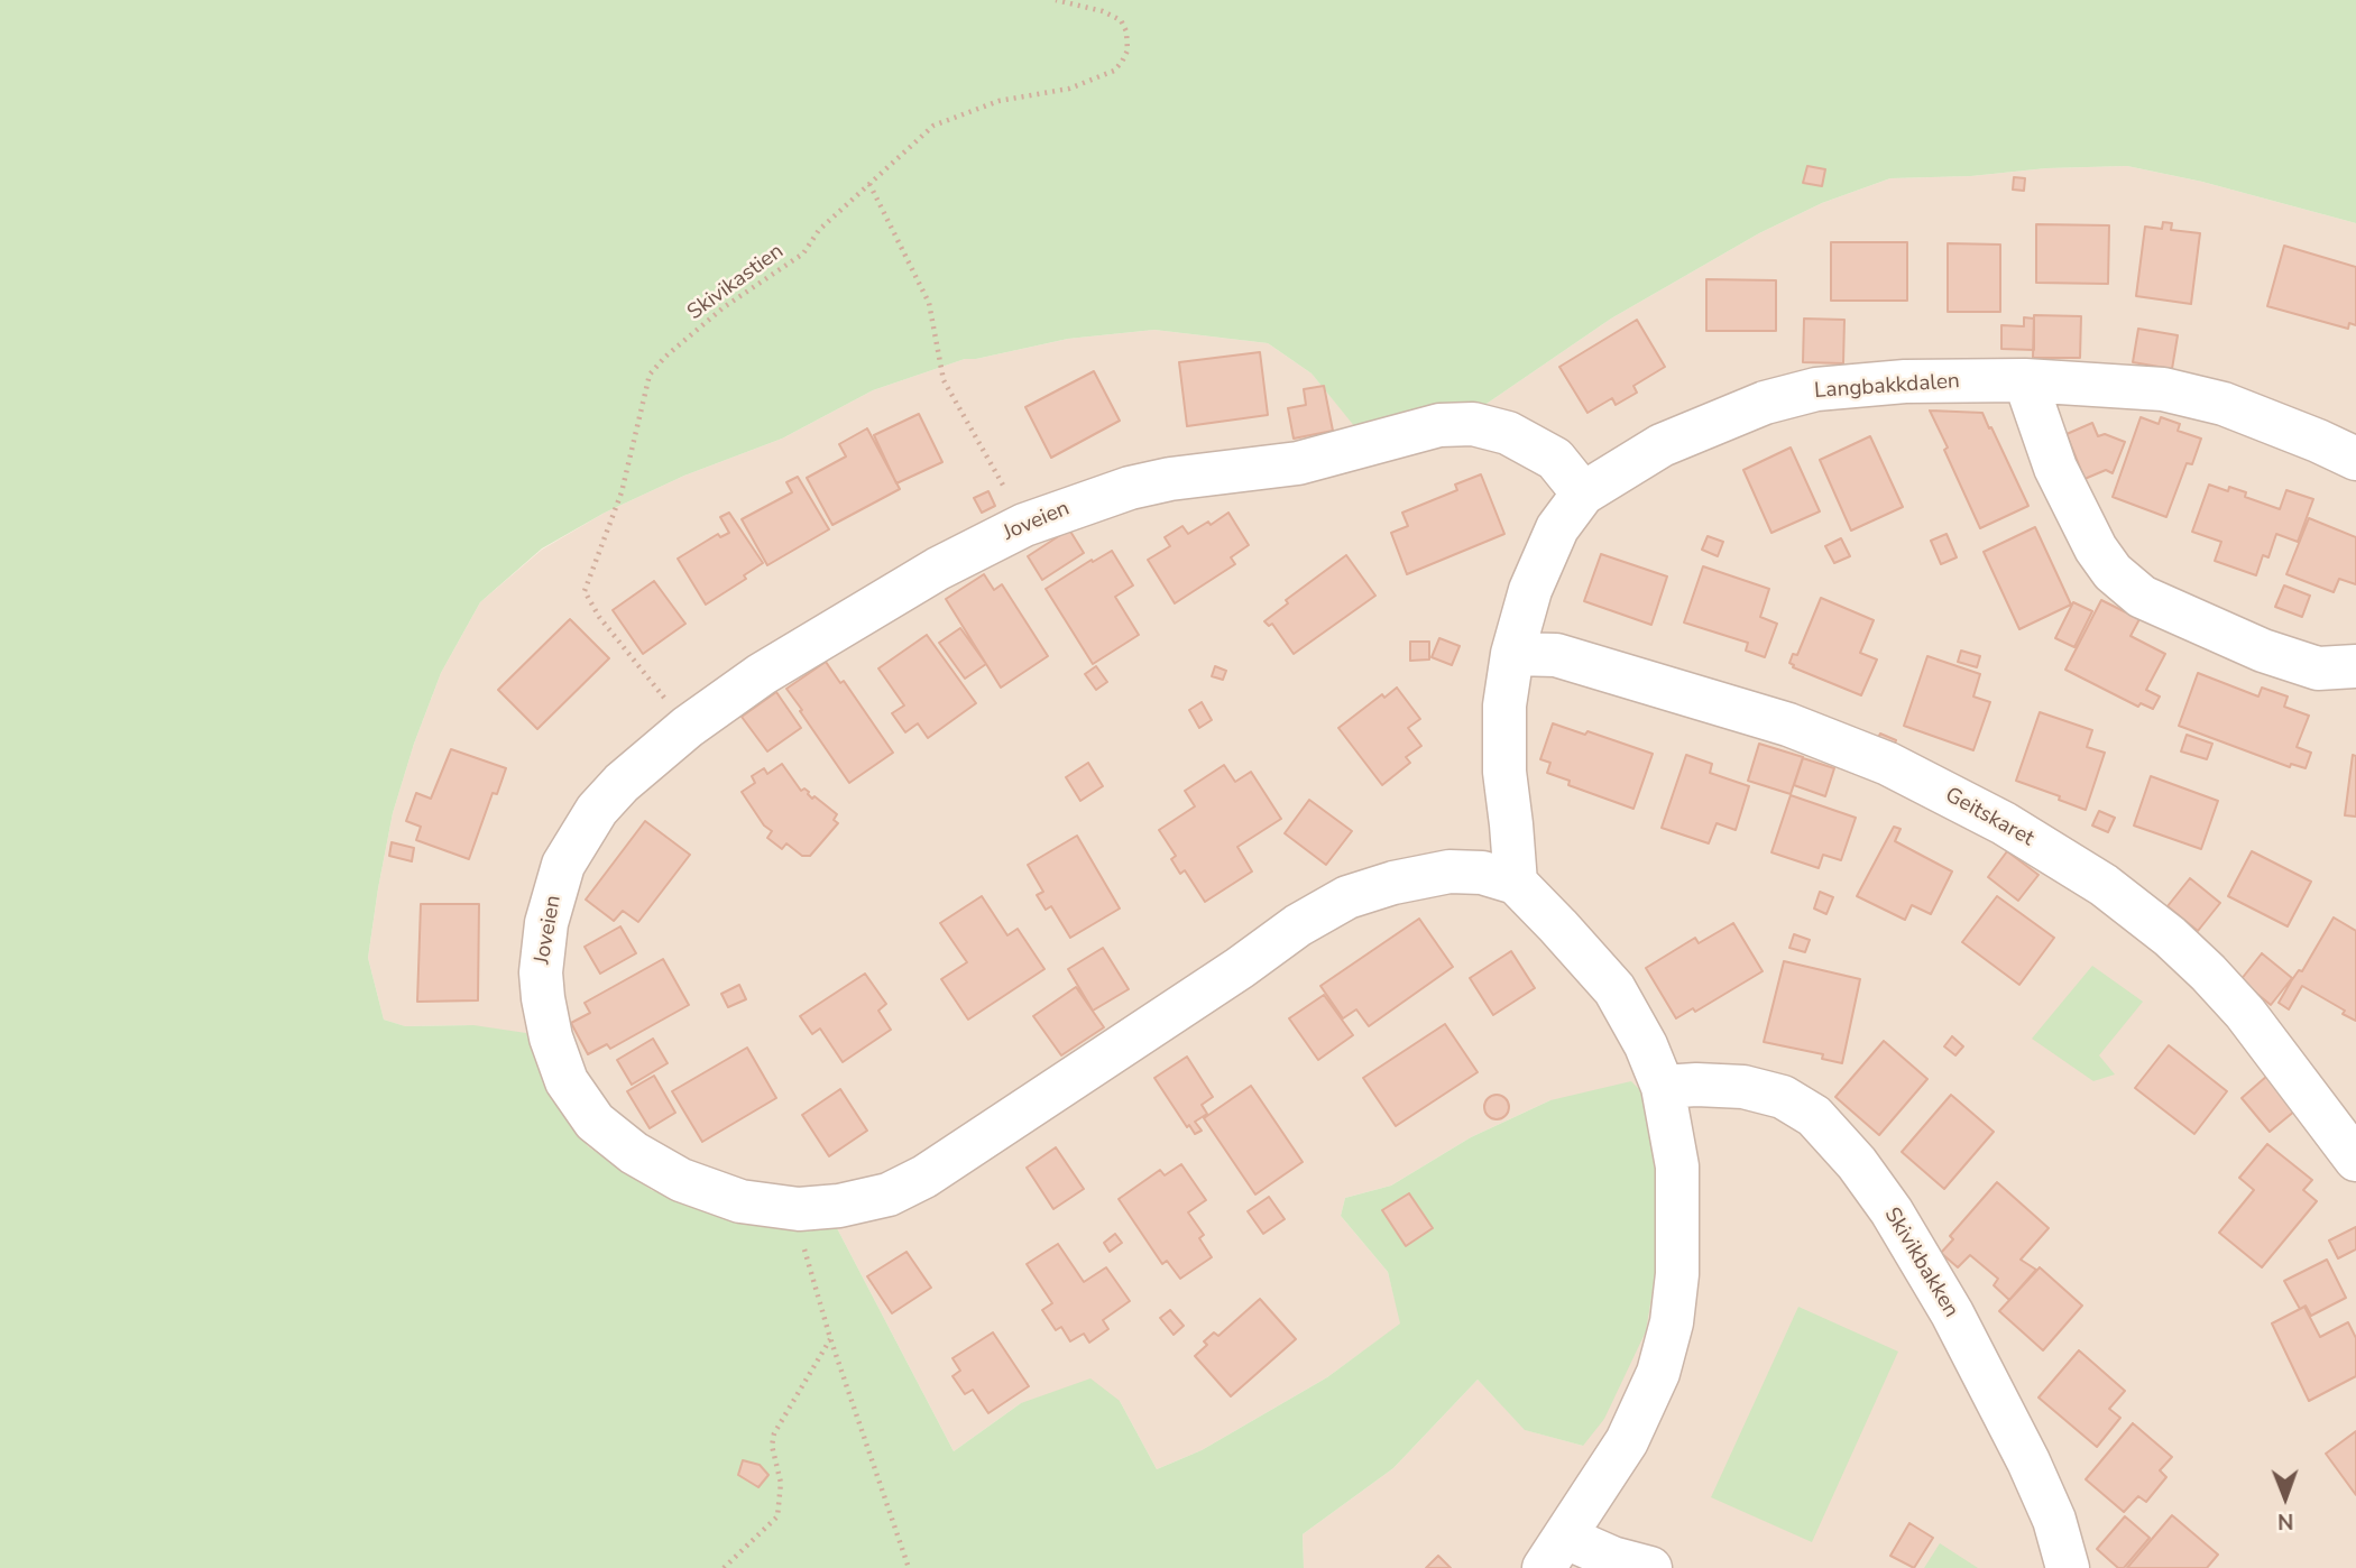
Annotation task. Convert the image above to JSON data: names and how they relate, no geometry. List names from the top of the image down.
{
  "streets": {
    "street": [
      "Langbakkdalen",
      "Joveien",
      "Geitskaret",
      "Skivikbakken"
    ],
    "path": ["Skivikastien"]
  },
  "crossings": [
    ["Skivikastien", "Joveien"],
    ["Langbakkdalen", "Joveien"],
    ["Langbakkdalen", "Geitskaret"]
  ],
  "north": "bottom"
}
